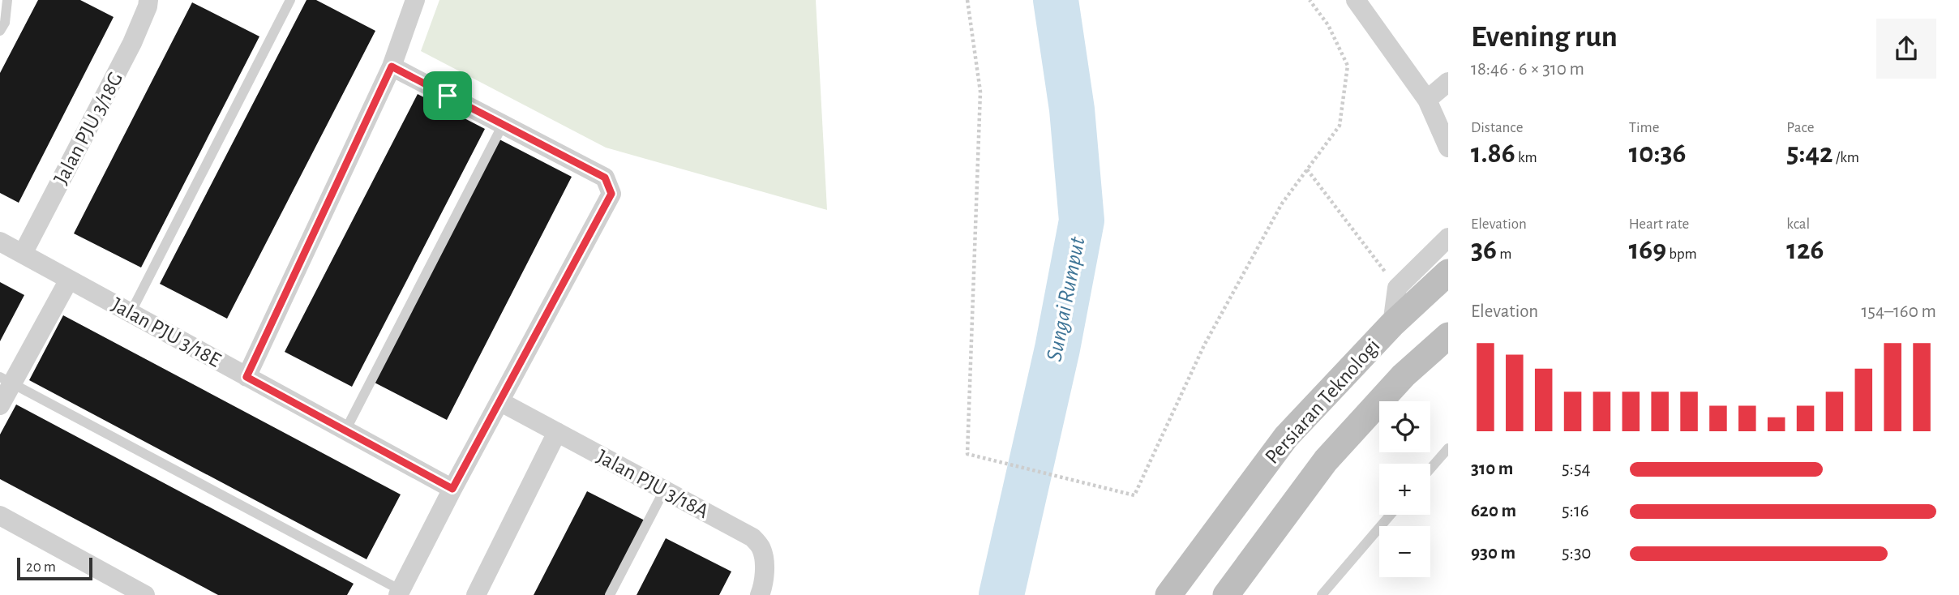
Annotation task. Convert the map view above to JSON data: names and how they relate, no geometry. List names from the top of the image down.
{
  "streets": {
    "street": [
      "Jalan PJU 3/18G",
      "Jalan PJU 3/18E",
      "Persiaran Teknologi",
      "Jalan PJU 3/18A"
    ]
  },
  "crossings": [
    ["Jalan PJU 3/18G", "Jalan PJU 3/18E"]
  ],
  "water": ["Sungai Rumput"],
  "scale_bar": "20 m",
  "page": {
    "heading": ["Evening run", "18:46 · 6 × 310 m"],
    "stats": [
      ["Distance", "1.86 km"],
      ["Time", "10:36"],
      ["Pace", "5:42 /km"],
      ["Elevation", "36 m"],
      ["Heart rate", "169 bpm"],
      ["kcal", "126"]
    ],
    "chart": ["Elevation", "154–160 m"],
    "map_buttons": ["+", "−"],
    "list": [
      {
        "name": "310 m",
        "note": "5:54"
      },
      {
        "name": "620 m",
        "note": "5:16"
      },
      {
        "name": "930 m",
        "note": "5:30"
      }
    ],
    "scale": "20 m"
  }
}
